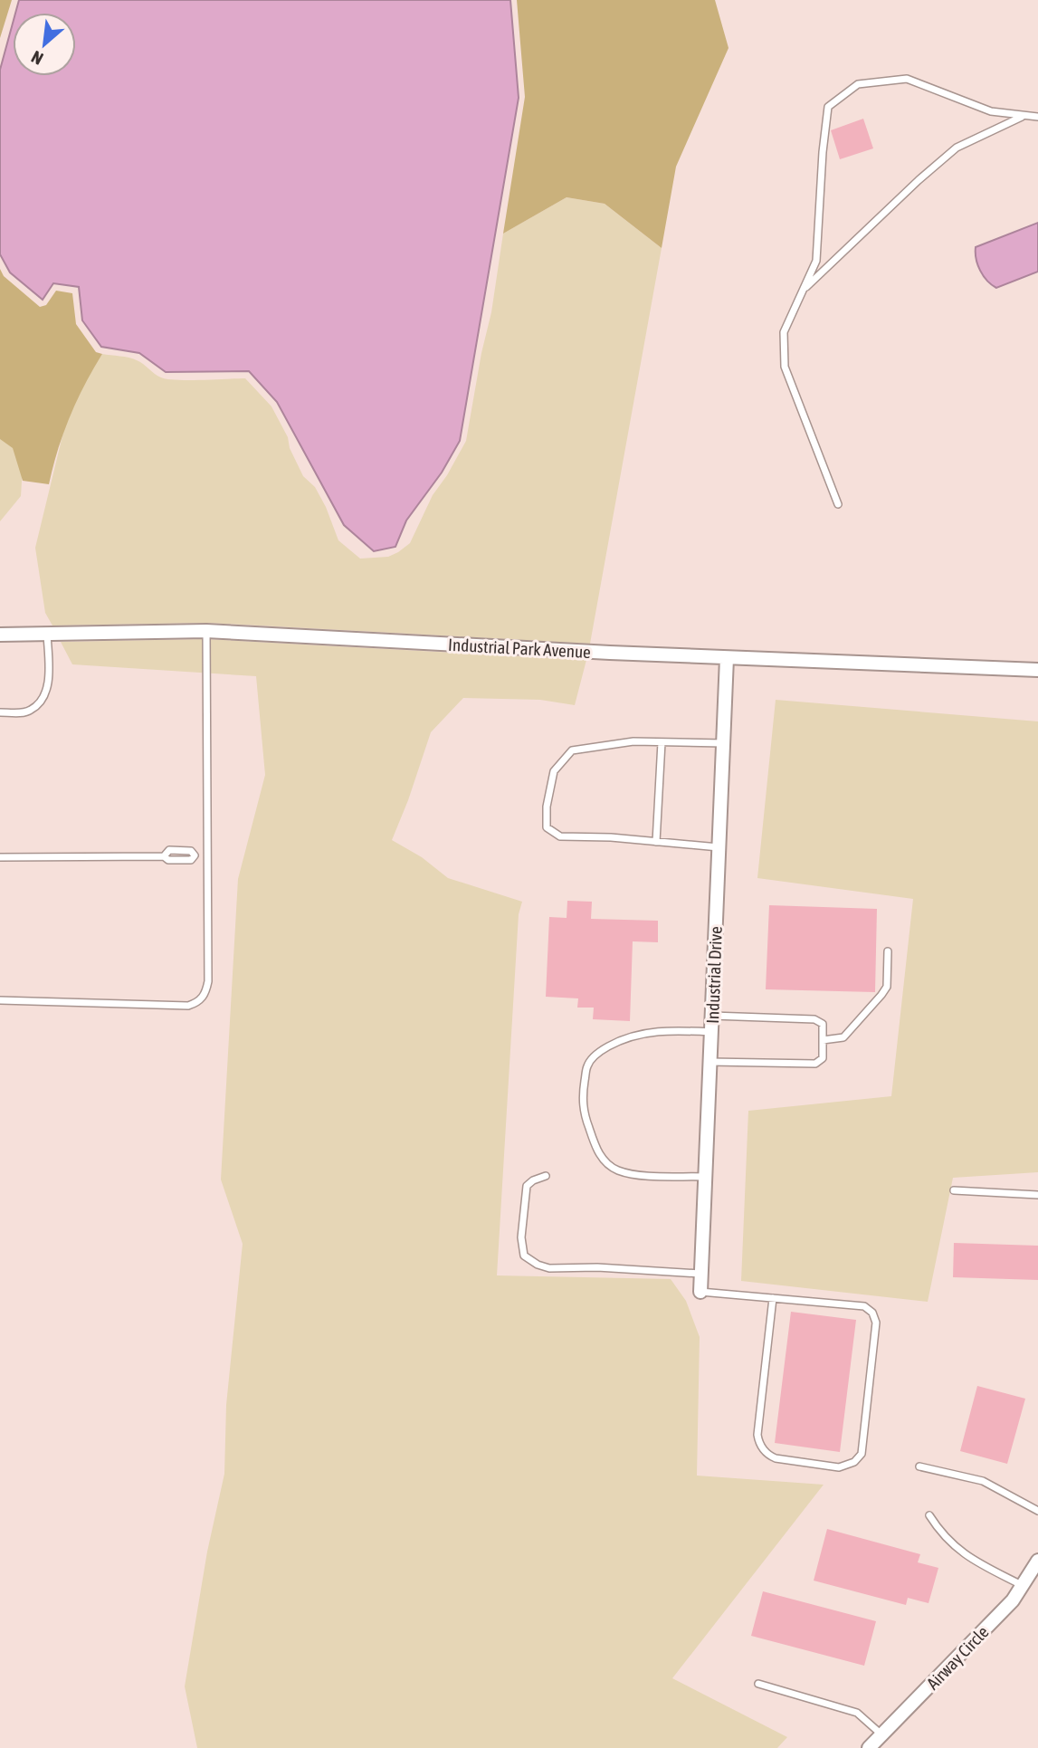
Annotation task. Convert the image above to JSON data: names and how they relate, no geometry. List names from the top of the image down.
{
  "streets": {
    "street": ["Industrial Park Avenue", "Industrial Drive", "Airway Circle"]
  },
  "crossings": [
    ["Industrial Park Avenue", "Industrial Drive"]
  ],
  "north": "bottom left"
}
